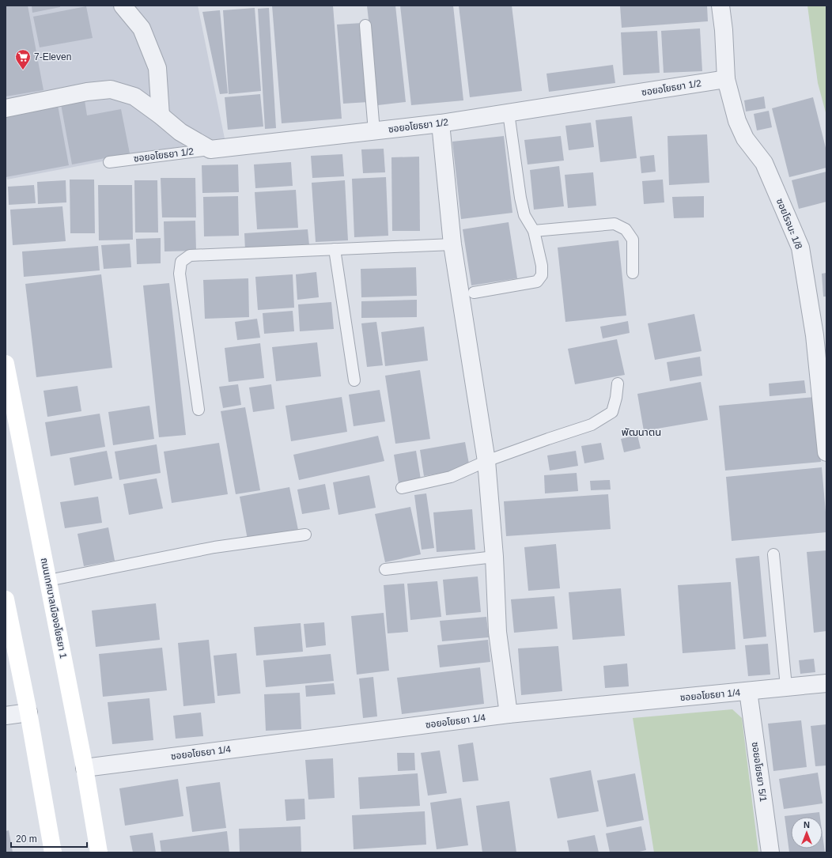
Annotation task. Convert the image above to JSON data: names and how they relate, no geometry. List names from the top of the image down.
{
  "streets": {
    "main road": ["ถนนเทศบาลเมืองอโยธยา 1"],
    "street": [
      "ซอยอโยธยา 1/2",
      "ซอยโรจนะ 1/8",
      "ซอยอโยธยา 1/4",
      "ซอยอโยธยา 5/1"
    ]
  },
  "crossings": [
    ["ซอยอโยธยา 1/2", "ซอยโรจนะ 1/8"],
    ["ถนนเทศบาลเมืองอโยธยา 1", "ซอยอโยธยา 1/4"],
    ["ซอยอโยธยา 1/4", "ซอยอโยธยา 5/1"]
  ],
  "districts": ["พัฒนาตน"],
  "places": {
    "supermarket": ["7-Eleven"]
  },
  "scale_bar": "20 m",
  "north": "top"
}
